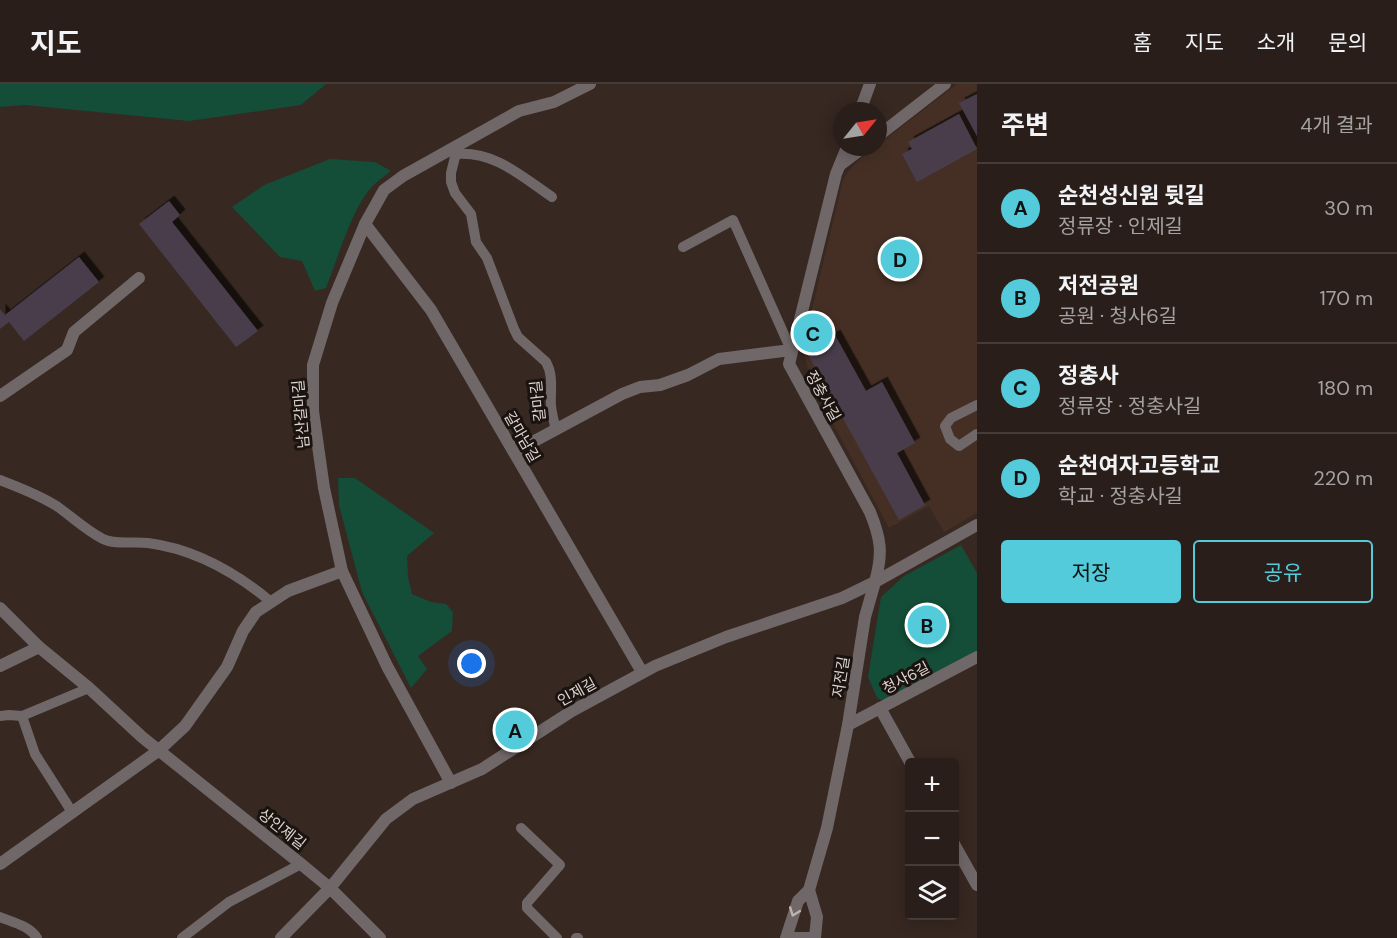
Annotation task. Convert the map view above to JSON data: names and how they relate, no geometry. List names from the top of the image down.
{
  "streets": {
    "street": [
      "정충사길",
      "갈마길",
      "남산갈마길",
      "갈마남길",
      "저전길",
      "청사6길",
      "인제길",
      "상인제길"
    ]
  },
  "crossings": [
    ["정충사길", "갈마길"],
    ["정충사길", "저전길"],
    ["정충사길", "인제길"],
    ["갈마길", "남산갈마길"],
    ["남산갈마길", "갈마남길"],
    ["남산갈마길", "인제길"],
    ["갈마남길", "인제길"],
    ["저전길", "청사6길"],
    ["저전길", "인제길"],
    ["인제길", "상인제길"]
  ],
  "north": "top right",
  "page": {
    "header": "지도",
    "nav": [
      "홈",
      "지도",
      "소개",
      "문의"
    ],
    "heading": ["주변", "4개 결과"],
    "list": [
      {
        "mark": "A",
        "name": "순천성신원 뒷길",
        "note": "정류장 · 인제길",
        "value": "30 m"
      },
      {
        "mark": "B",
        "name": "저전공원",
        "note": "공원 · 청사6길",
        "value": "170 m"
      },
      {
        "mark": "C",
        "name": "정충사",
        "note": "정류장 · 정충사길",
        "value": "180 m"
      },
      {
        "mark": "D",
        "name": "순천여자고등학교",
        "note": "학교 · 정충사길",
        "value": "220 m"
      }
    ],
    "pins": [
      "D",
      "C",
      "B",
      "A"
    ],
    "buttons": ["저장", "공유"],
    "map_buttons": ["+", "−"]
  }
}
